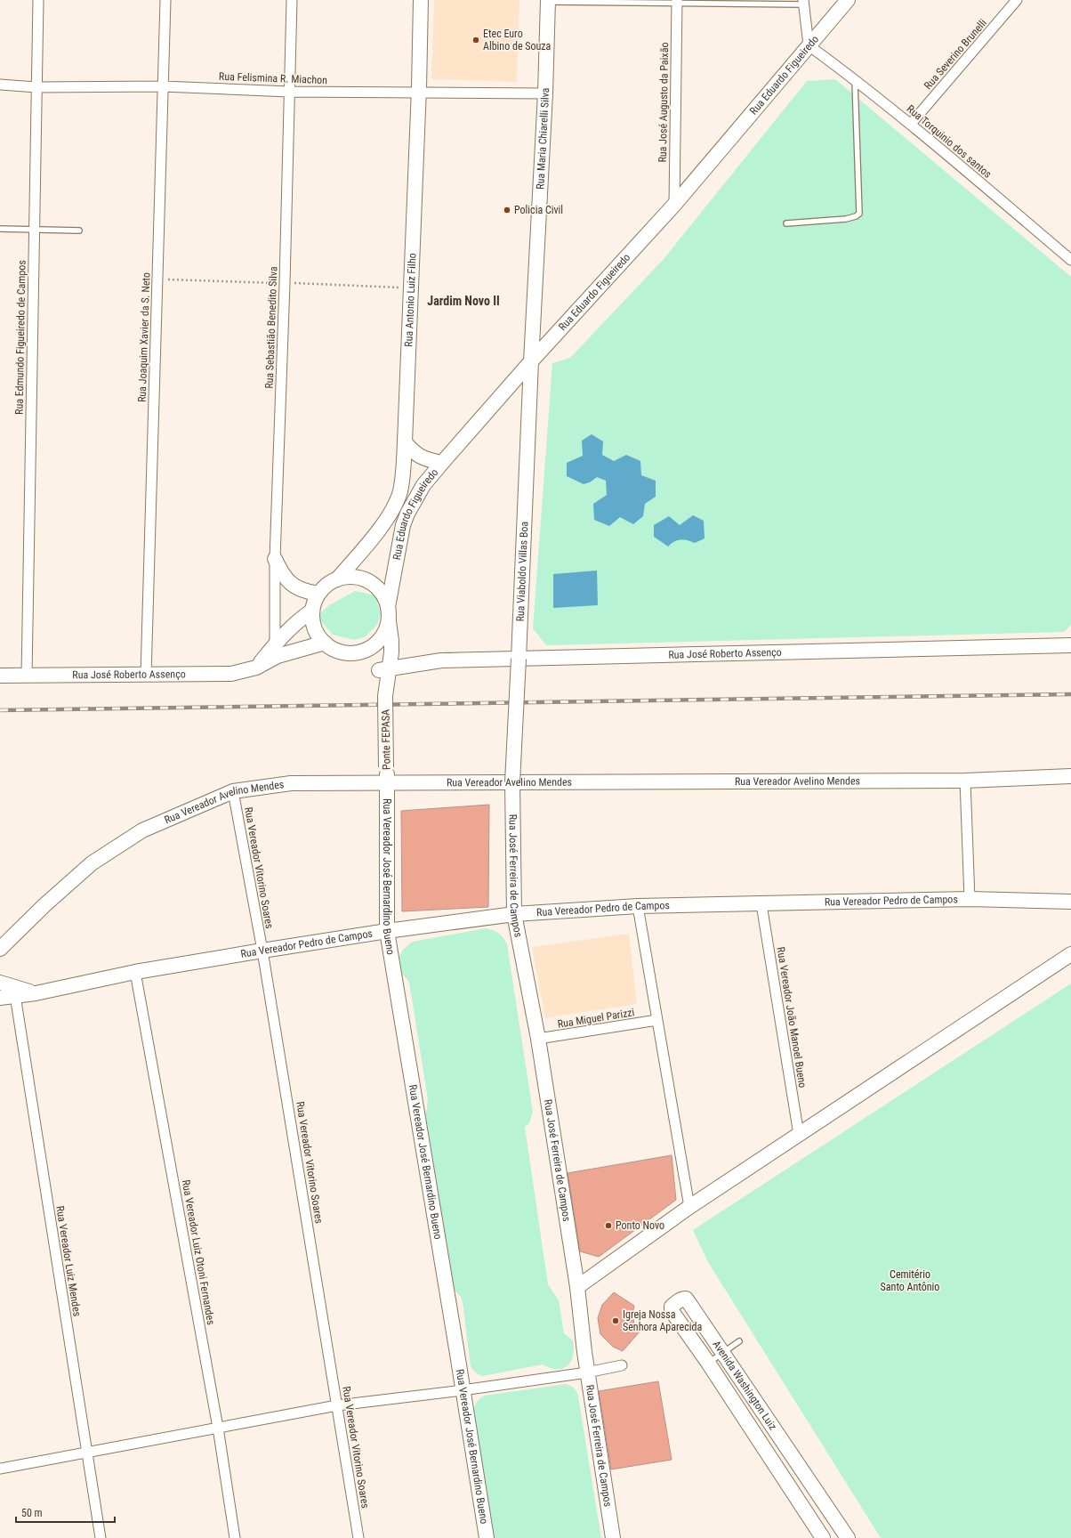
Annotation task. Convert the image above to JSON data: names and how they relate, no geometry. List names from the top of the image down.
{
  "streets": {
    "main road": [
      "Rua Eduardo Figueiredo",
      "Rua Maria Chiarelli Silva",
      "Rua Antonio Luiz Filho",
      "Rua Viaboldo Villas Boa",
      "Rua José Roberto Assenço",
      "Ponte FEPASA",
      "Rua Vereador Avelino Mendes",
      "Rua Vereador José Bernardino Bueno",
      "Rua José Ferreira de Campos",
      "Rua Vereador Pedro de Campos",
      "Avenida Washington Luiz"
    ],
    "street": [
      "Rua Severino Brunelli",
      "Rua Felismina R. Miachon",
      "Rua José Augusto da Paixão",
      "Rua Torquinio dos santos",
      "Rua Sebastião Benedito Silva",
      "Rua Edmundo Figueiredo de Campos",
      "Rua Joaquim Xavier da S. Neto",
      "Rua Vereador Vitorino Soares",
      "Rua Vereador João Manoel Bueno",
      "Rua Miguel Parizzi",
      "Rua Vereador Luiz Otoni Fernandes",
      "Rua Vereador Luiz Mendes"
    ]
  },
  "crossings": [
    ["Rua Severino Brunelli", "Rua Torquinio dos santos"],
    ["Rua Eduardo Figueiredo", "Rua José Augusto da Paixão"],
    ["Rua Eduardo Figueiredo", "Rua Maria Chiarelli Silva"],
    ["Rua Eduardo Figueiredo", "Rua Torquinio dos santos"],
    ["Rua Eduardo Figueiredo", "Rua Antonio Luiz Filho"],
    ["Rua Eduardo Figueiredo", "Rua Viaboldo Villas Boa"],
    ["Rua Eduardo Figueiredo", "Rua José Roberto Assenço"],
    ["Rua Eduardo Figueiredo", "Ponte FEPASA"],
    ["Rua Felismina R. Miachon", "Rua Maria Chiarelli Silva"],
    ["Rua Felismina R. Miachon", "Rua Antonio Luiz Filho"],
    ["Rua Felismina R. Miachon", "Rua Sebastião Benedito Silva"],
    ["Rua Felismina R. Miachon", "Rua Edmundo Figueiredo de Campos"],
    ["Rua Felismina R. Miachon", "Rua Joaquim Xavier da S. Neto"],
    ["Rua Maria Chiarelli Silva", "Rua Viaboldo Villas Boa"],
    ["Rua Antonio Luiz Filho", "Rua José Roberto Assenço"],
    ["Rua Antonio Luiz Filho", "Ponte FEPASA"],
    ["Rua Sebastião Benedito Silva", "Rua José Roberto Assenço"],
    ["Rua Edmundo Figueiredo de Campos", "Rua José Roberto Assenço"],
    ["Rua Joaquim Xavier da S. Neto", "Rua José Roberto Assenço"],
    ["Rua Viaboldo Villas Boa", "Rua José Roberto Assenço"],
    ["Rua Viaboldo Villas Boa", "Rua Vereador Avelino Mendes"],
    ["Rua Viaboldo Villas Boa", "Rua José Ferreira de Campos"],
    ["Rua José Roberto Assenço", "Ponte FEPASA"],
    ["Ponte FEPASA", "Rua Vereador Avelino Mendes"],
    ["Ponte FEPASA", "Rua Vereador José Bernardino Bueno"],
    ["Rua Vereador Avelino Mendes", "Rua Vereador Vitorino Soares"],
    ["Rua Vereador Avelino Mendes", "Rua Vereador José Bernardino Bueno"],
    ["Rua Vereador Avelino Mendes", "Rua José Ferreira de Campos"],
    ["Rua Vereador Vitorino Soares", "Rua Vereador Pedro de Campos"],
    ["Rua Vereador José Bernardino Bueno", "Rua Vereador Pedro de Campos"],
    ["Rua José Ferreira de Campos", "Rua Vereador Pedro de Campos"],
    ["Rua José Ferreira de Campos", "Rua Miguel Parizzi"],
    ["Rua Vereador Pedro de Campos", "Rua Vereador João Manoel Bueno"],
    ["Rua Vereador Pedro de Campos", "Rua Vereador Luiz Otoni Fernandes"],
    ["Rua Vereador Pedro de Campos", "Rua Vereador Luiz Mendes"]
  ],
  "districts": ["Jardim Novo II"],
  "parks": ["Cemitério Santo Antônio"],
  "places": [
    "Etec Euro Albino de Souza",
    "Policia Civil",
    "Ponto Novo",
    "Igreja Nossa Senhora Aparecida"
  ],
  "scale_bar": "50 m"
}
